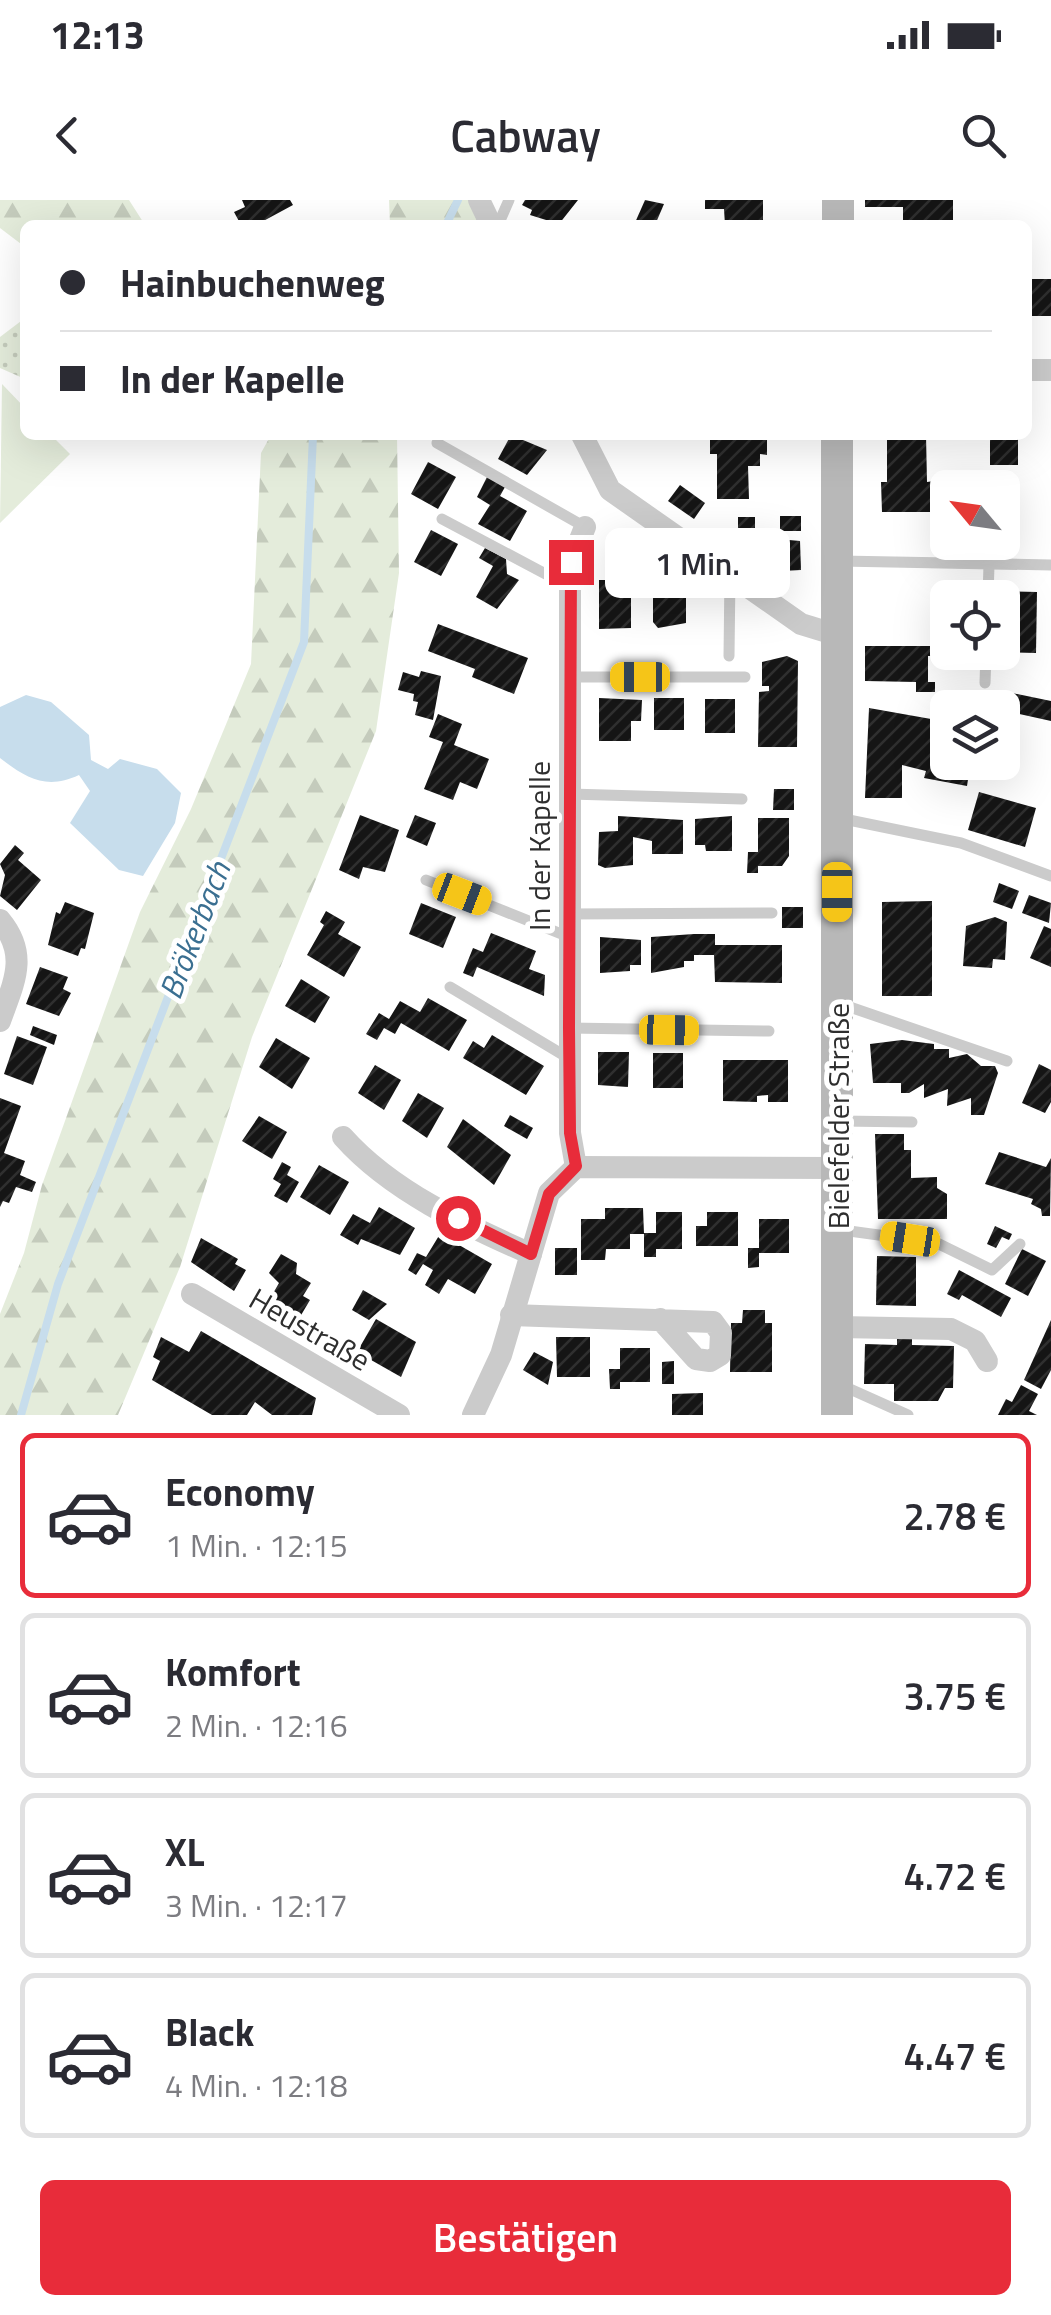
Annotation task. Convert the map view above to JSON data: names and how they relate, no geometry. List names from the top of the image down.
{
  "streets": {
    "main road": ["Bielefelder Straße"],
    "street": ["In der Kapelle", "Heustraße"]
  },
  "water": ["Brökerbach"],
  "north": "top left",
  "page": {
    "status": "12:13",
    "header": "Cabway",
    "banner": ["Hainbuchenweg", "In der Kapelle"],
    "bubble": "1 Min.",
    "list": [
      {
        "name": "Economy",
        "note": "1 Min. · 12:15",
        "value": "2.78 €"
      },
      {
        "name": "Komfort",
        "note": "2 Min. · 12:16",
        "value": "3.75 €"
      },
      {
        "name": "XL",
        "note": "3 Min. · 12:17",
        "value": "4.72 €"
      },
      {
        "name": "Black",
        "note": "4 Min. · 12:18",
        "value": "4.47 €"
      }
    ],
    "buttons": "Bestätigen"
  }
}
